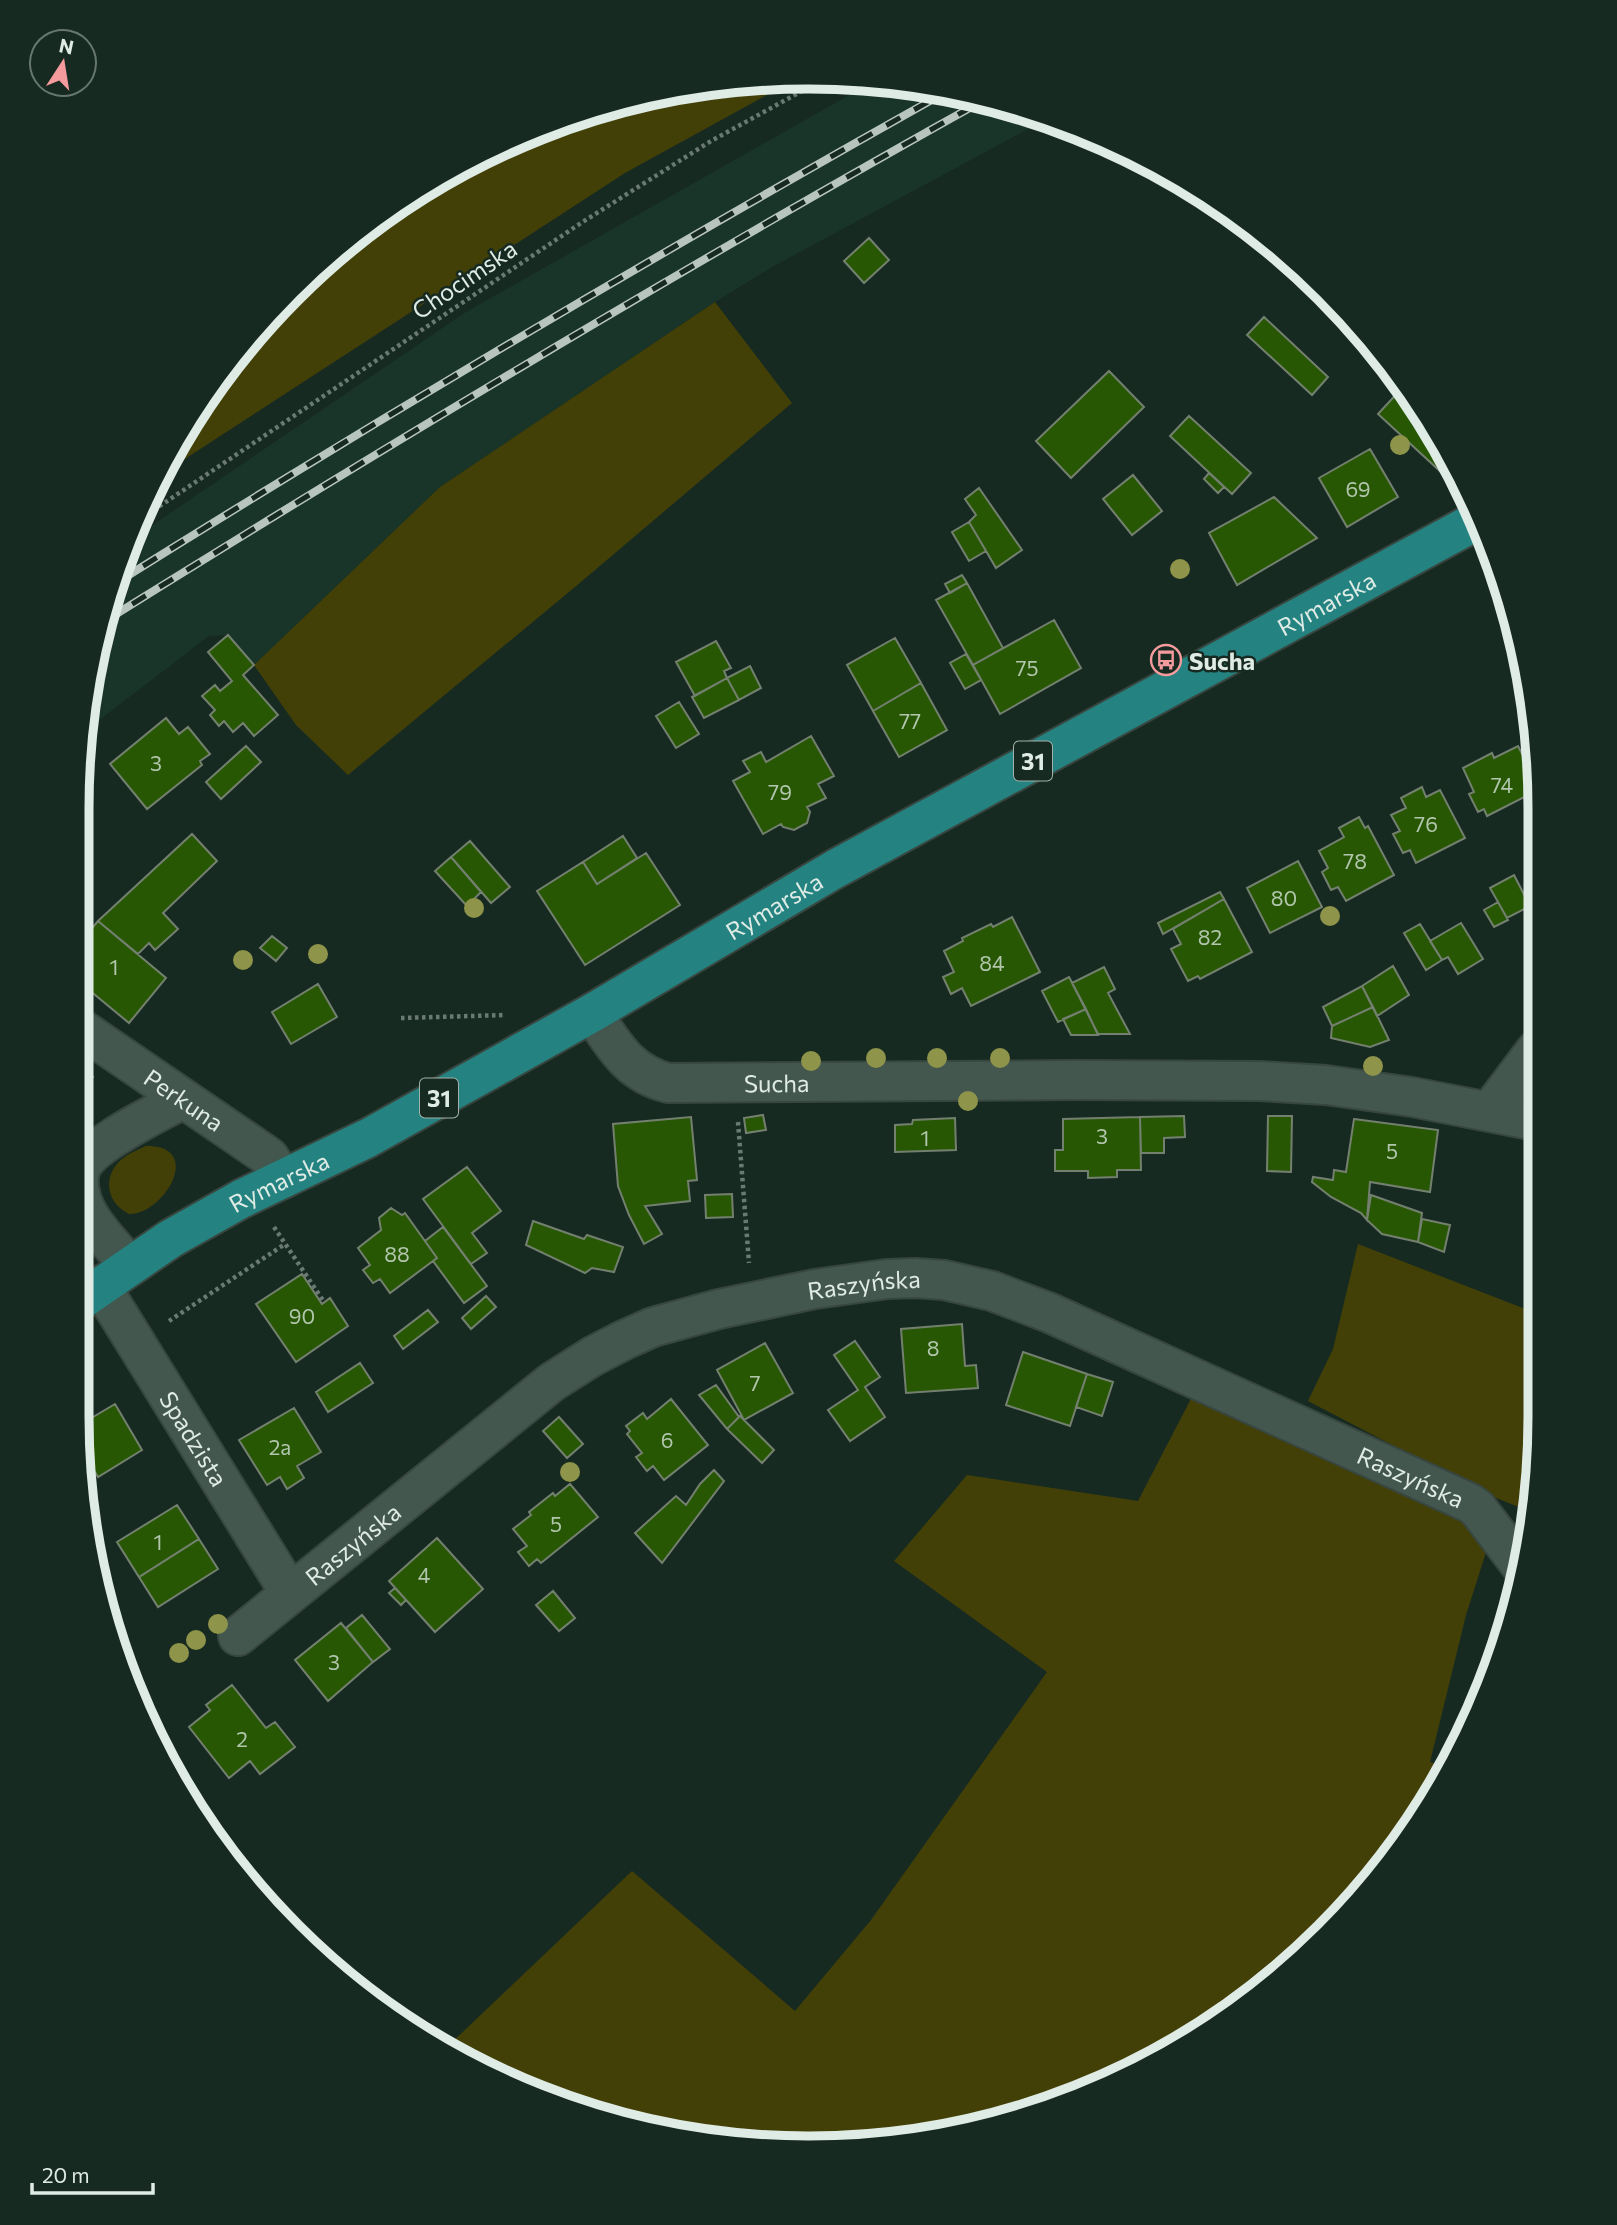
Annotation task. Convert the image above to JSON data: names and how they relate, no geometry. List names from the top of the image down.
{
  "streets": {
    "main road": ["Rymarska", "31"],
    "street": [
      "Sucha",
      "Perkuna",
      "Raszyńska",
      "Spadzista"
    ],
    "path": ["Chocimska"]
  },
  "crossings": [
    ["Rymarska", "Sucha"],
    ["Rymarska", "Perkuna"],
    ["Rymarska", "Spadzista"],
    ["Perkuna", "Spadzista"],
    ["Raszyńska", "Spadzista"]
  ],
  "places": {
    "bus stop": ["Sucha"]
  },
  "house_numbers": [
    "69",
    "75",
    "77",
    "3",
    "74",
    "79",
    "76",
    "78",
    "80",
    "82",
    "84",
    "1",
    "3",
    "1",
    "5",
    "88",
    "90",
    "8",
    "7",
    "6",
    "2a",
    "5",
    "1",
    "4",
    "3",
    "2"
  ],
  "scale_bar": "20 m",
  "north": "top"
}
